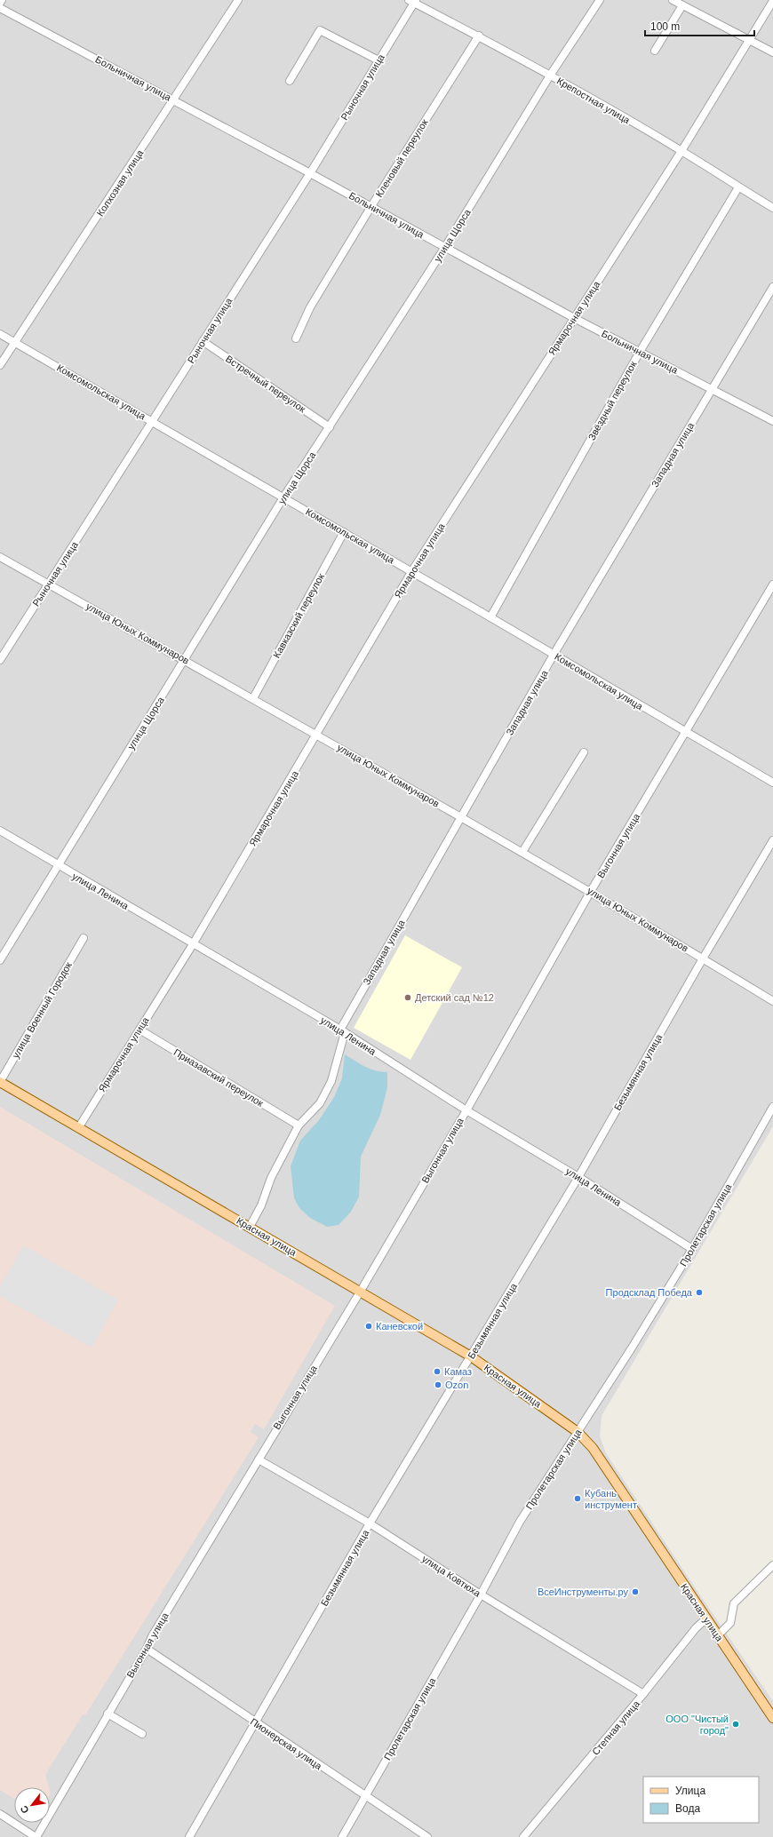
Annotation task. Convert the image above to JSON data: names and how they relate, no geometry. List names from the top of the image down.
{
  "streets": {
    "main road": ["Красная улица"],
    "street": [
      "Больничная улица",
      "Рыночная улица",
      "Крепостная улица",
      "Кленовый переулок",
      "Колхозная улица",
      "улица Щорса",
      "Ярмарочная улица",
      "Встречный переулок",
      "Комсомольская улица",
      "Звёздный переулок",
      "Западная улица",
      "Кавказский переулок",
      "улица Юных Коммунаров",
      "Выгонная улица",
      "улица Ленина",
      "улица Военный Городок",
      "Безымянная улица",
      "Приазавский переулок",
      "Пролетарская улица",
      "улица Ковтюха",
      "Степная улица",
      "Пионерская улица"
    ]
  },
  "crossings": [
    ["Больничная улица", "Рыночная улица"],
    ["Больничная улица", "Кленовый переулок"],
    ["Больничная улица", "Колхозная улица"],
    ["Больничная улица", "улица Щорса"],
    ["Больничная улица", "Ярмарочная улица"],
    ["Больничная улица", "Звёздный переулок"],
    ["Больничная улица", "Западная улица"],
    ["Рыночная улица", "Крепостная улица"],
    ["Рыночная улица", "Встречный переулок"],
    ["Рыночная улица", "Комсомольская улица"],
    ["Рыночная улица", "улица Юных Коммунаров"],
    ["Крепостная улица", "Кленовый переулок"],
    ["Крепостная улица", "улица Щорса"],
    ["Крепостная улица", "Ярмарочная улица"],
    ["Крепостная улица", "Звёздный переулок"],
    ["Колхозная улица", "Комсомольская улица"],
    ["улица Щорса", "Встречный переулок"],
    ["улица Щорса", "Комсомольская улица"],
    ["улица Щорса", "улица Юных Коммунаров"],
    ["улица Щорса", "улица Ленина"],
    ["Ярмарочная улица", "Комсомольская улица"],
    ["Ярмарочная улица", "улица Юных Коммунаров"],
    ["Ярмарочная улица", "улица Ленина"],
    ["Ярмарочная улица", "Приазавский переулок"],
    ["Ярмарочная улица", "Красная улица"],
    ["Комсомольская улица", "Звёздный переулок"],
    ["Комсомольская улица", "Западная улица"],
    ["Комсомольская улица", "Кавказский переулок"],
    ["Комсомольская улица", "Выгонная улица"],
    ["Западная улица", "улица Юных Коммунаров"],
    ["Западная улица", "улица Ленина"],
    ["Западная улица", "Приазавский переулок"],
    ["Западная улица", "Красная улица"],
    ["Кавказский переулок", "улица Юных Коммунаров"],
    ["улица Юных Коммунаров", "Выгонная улица"],
    ["улица Юных Коммунаров", "Безымянная улица"],
    ["Выгонная улица", "улица Ленина"],
    ["Выгонная улица", "Красная улица"],
    ["Выгонная улица", "улица Ковтюха"],
    ["Выгонная улица", "Пионерская улица"],
    ["улица Ленина", "Безымянная улица"],
    ["улица Ленина", "Пролетарская улица"],
    ["улица Военный Городок", "Красная улица"],
    ["Безымянная улица", "Красная улица"],
    ["Безымянная улица", "улица Ковтюха"],
    ["Безымянная улица", "Пионерская улица"],
    ["Пролетарская улица", "Красная улица"],
    ["Пролетарская улица", "улица Ковтюха"],
    ["Пролетарская улица", "Пионерская улица"],
    ["Красная улица", "Степная улица"],
    ["улица Ковтюха", "Степная улица"]
  ],
  "places": [
    "Детский сад №12",
    "Продсклад Победа",
    "Каневской",
    "Камаз",
    "Ozon",
    "Кубань инструмент",
    "ВсеИнструменты.ру",
    "ООО \"Чистый город\""
  ],
  "legend": ["Улица", "Вода"],
  "scale_bar": "100 m",
  "north": "bottom left"
}
